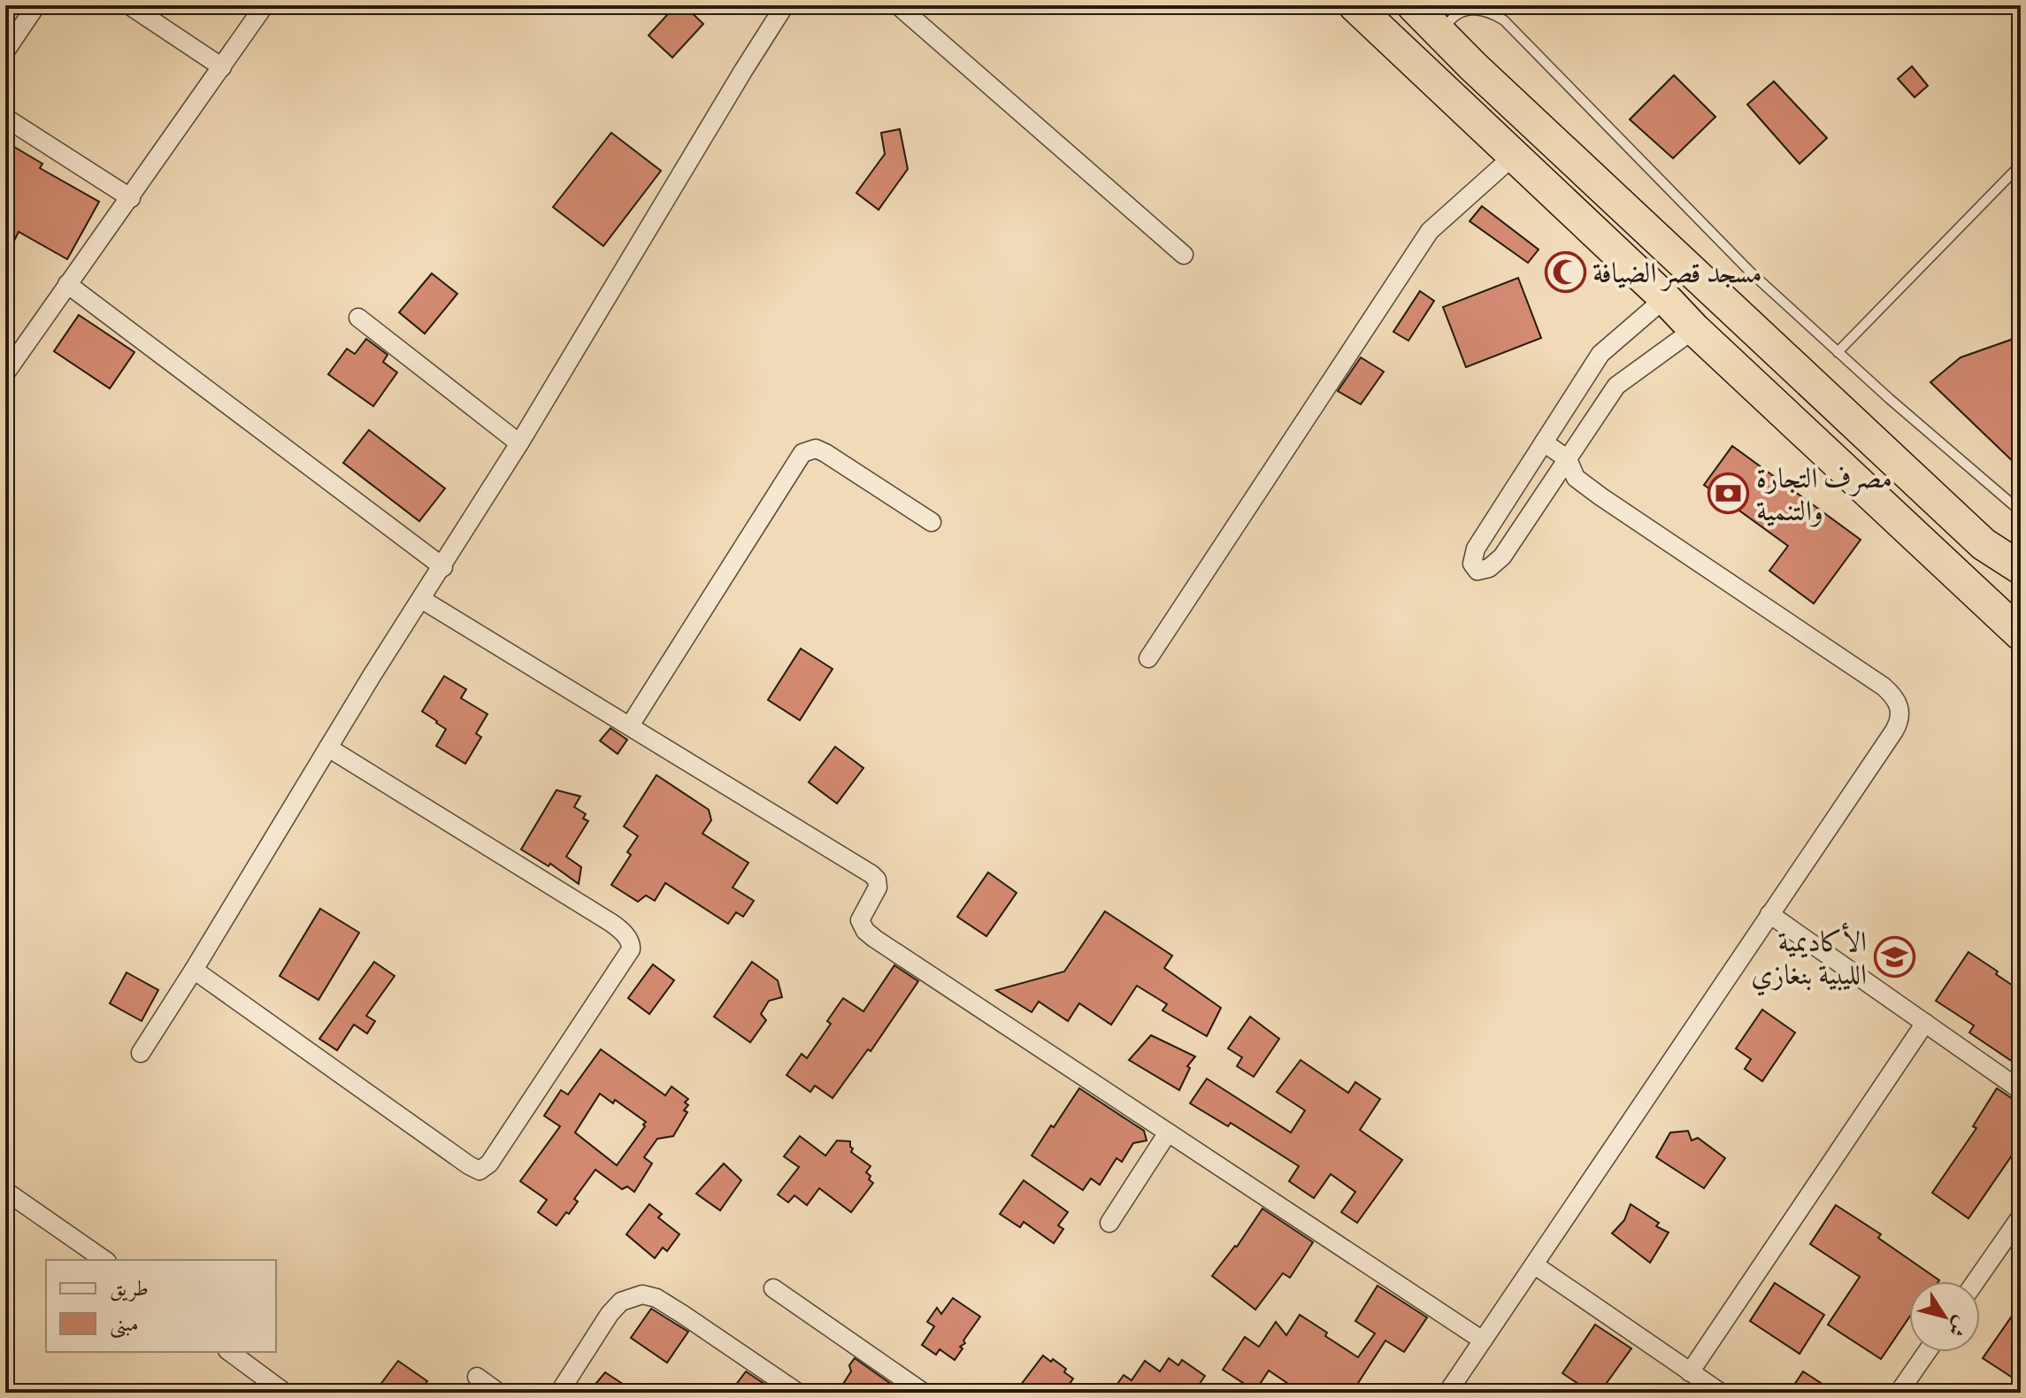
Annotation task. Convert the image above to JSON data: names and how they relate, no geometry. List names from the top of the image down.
{
  "places": {
    "mosque": ["مسجد قصر الضيافة"],
    "bank": ["مصرف التجارة والتنمية"],
    "school or university": ["الأكاديمية الليبية بنغازي"]
  },
  "legend": ["طريق", "مبنى"],
  "north": "bottom right"
}
